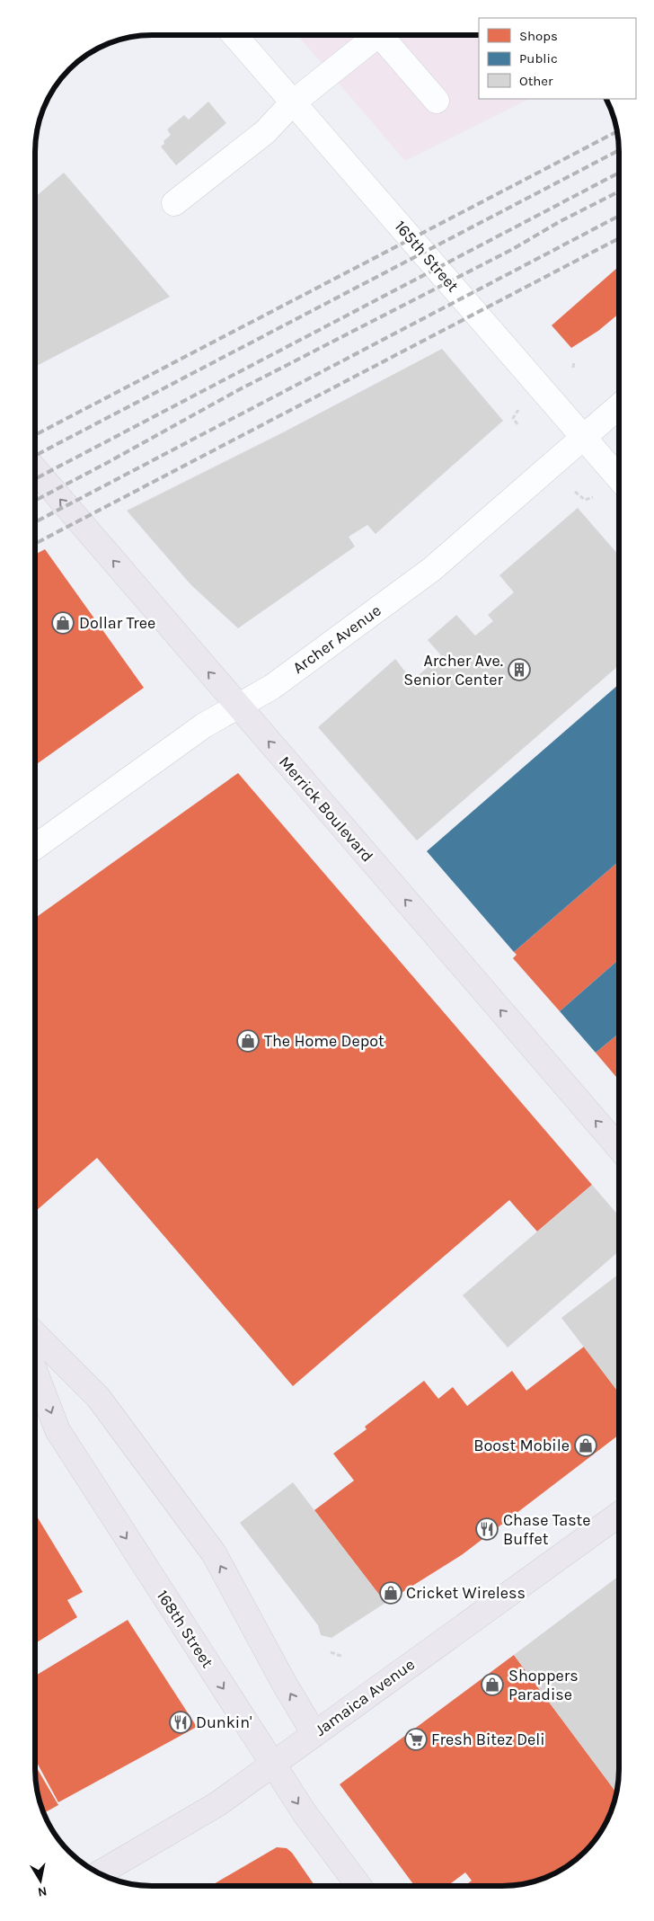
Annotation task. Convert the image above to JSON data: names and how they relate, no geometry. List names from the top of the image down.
{
  "streets": {
    "main road": ["Merrick Boulevard", "168th Street", "Jamaica Avenue"],
    "street": ["165th Street", "Archer Avenue"]
  },
  "crossings": [
    ["165th Street", "Archer Avenue"],
    ["Archer Avenue", "Merrick Boulevard"],
    ["168th Street", "Jamaica Avenue"]
  ],
  "one_way": ["Merrick Boulevard"],
  "places": {
    "shop": [
      "Dollar Tree",
      "The Home Depot",
      "Boost Mobile",
      "Cricket Wireless",
      "Shoppers Paradise"
    ],
    "building": ["Archer Ave. Senior Center"],
    "restaurant": ["Chase Taste Buffet", "Dunkin'"],
    "supermarket": ["Fresh Bitez Deli"]
  },
  "legend": ["Shops", "Public", "Other"],
  "north": "bottom"
}
